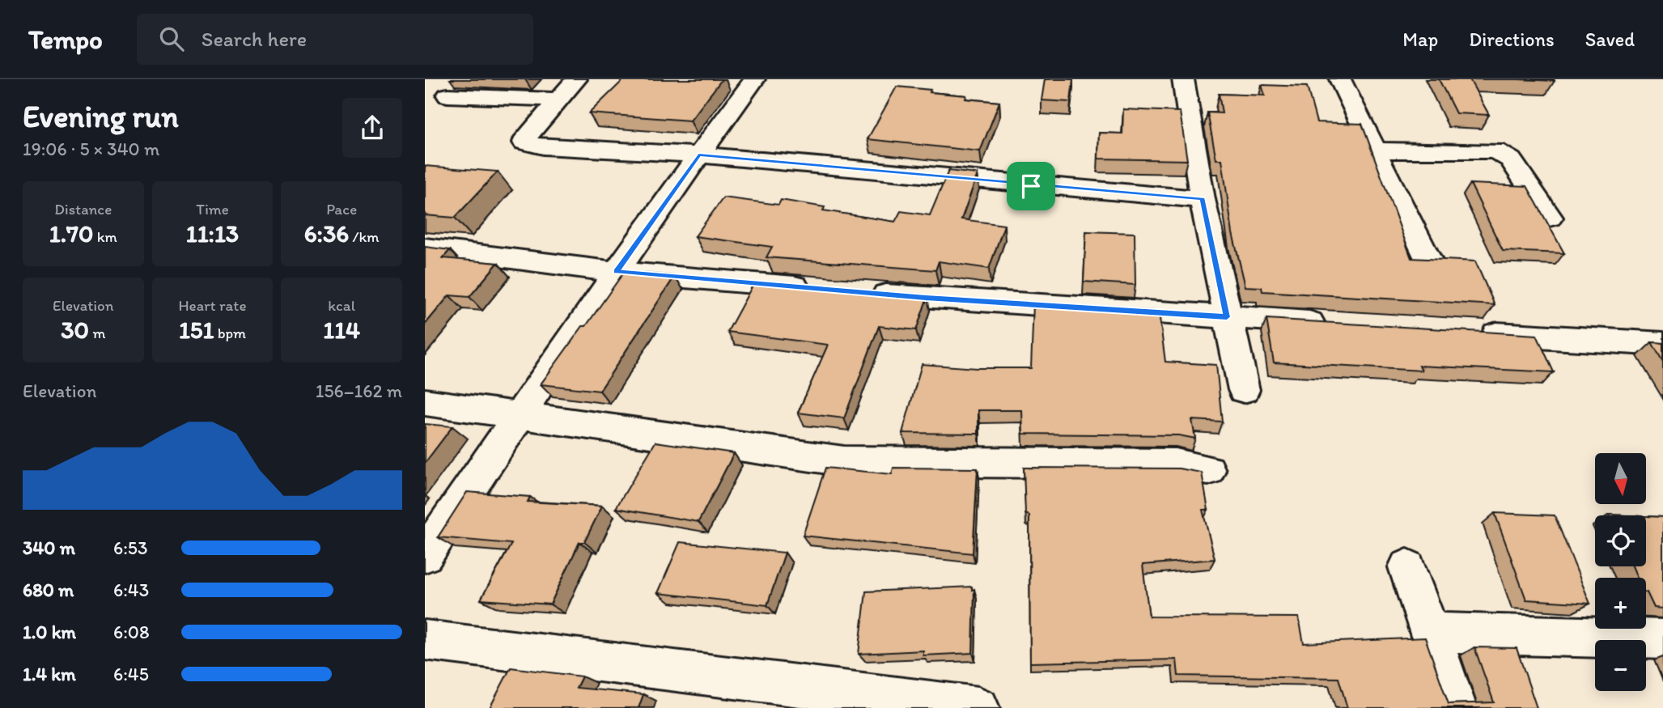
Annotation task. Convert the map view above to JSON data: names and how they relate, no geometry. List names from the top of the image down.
{
  "north": "bottom",
  "page": {
    "header": "Tempo",
    "search": "Search here",
    "nav": ["Map", "Directions", "Saved"],
    "heading": ["Evening run", "19:06 · 5 × 340 m"],
    "stats": [
      ["Distance", "1.70 km"],
      ["Time", "11:13"],
      ["Pace", "6:36 /km"],
      ["Elevation", "30 m"],
      ["Heart rate", "151 bpm"],
      ["kcal", "114"]
    ],
    "chart": ["Elevation", "156–162 m"],
    "map_buttons": ["+", "−"],
    "list": [
      {
        "name": "340 m",
        "note": "6:53"
      },
      {
        "name": "680 m",
        "note": "6:43"
      },
      {
        "name": "1.0 km",
        "note": "6:08"
      },
      {
        "name": "1.4 km",
        "note": "6:45"
      }
    ]
  }
}
